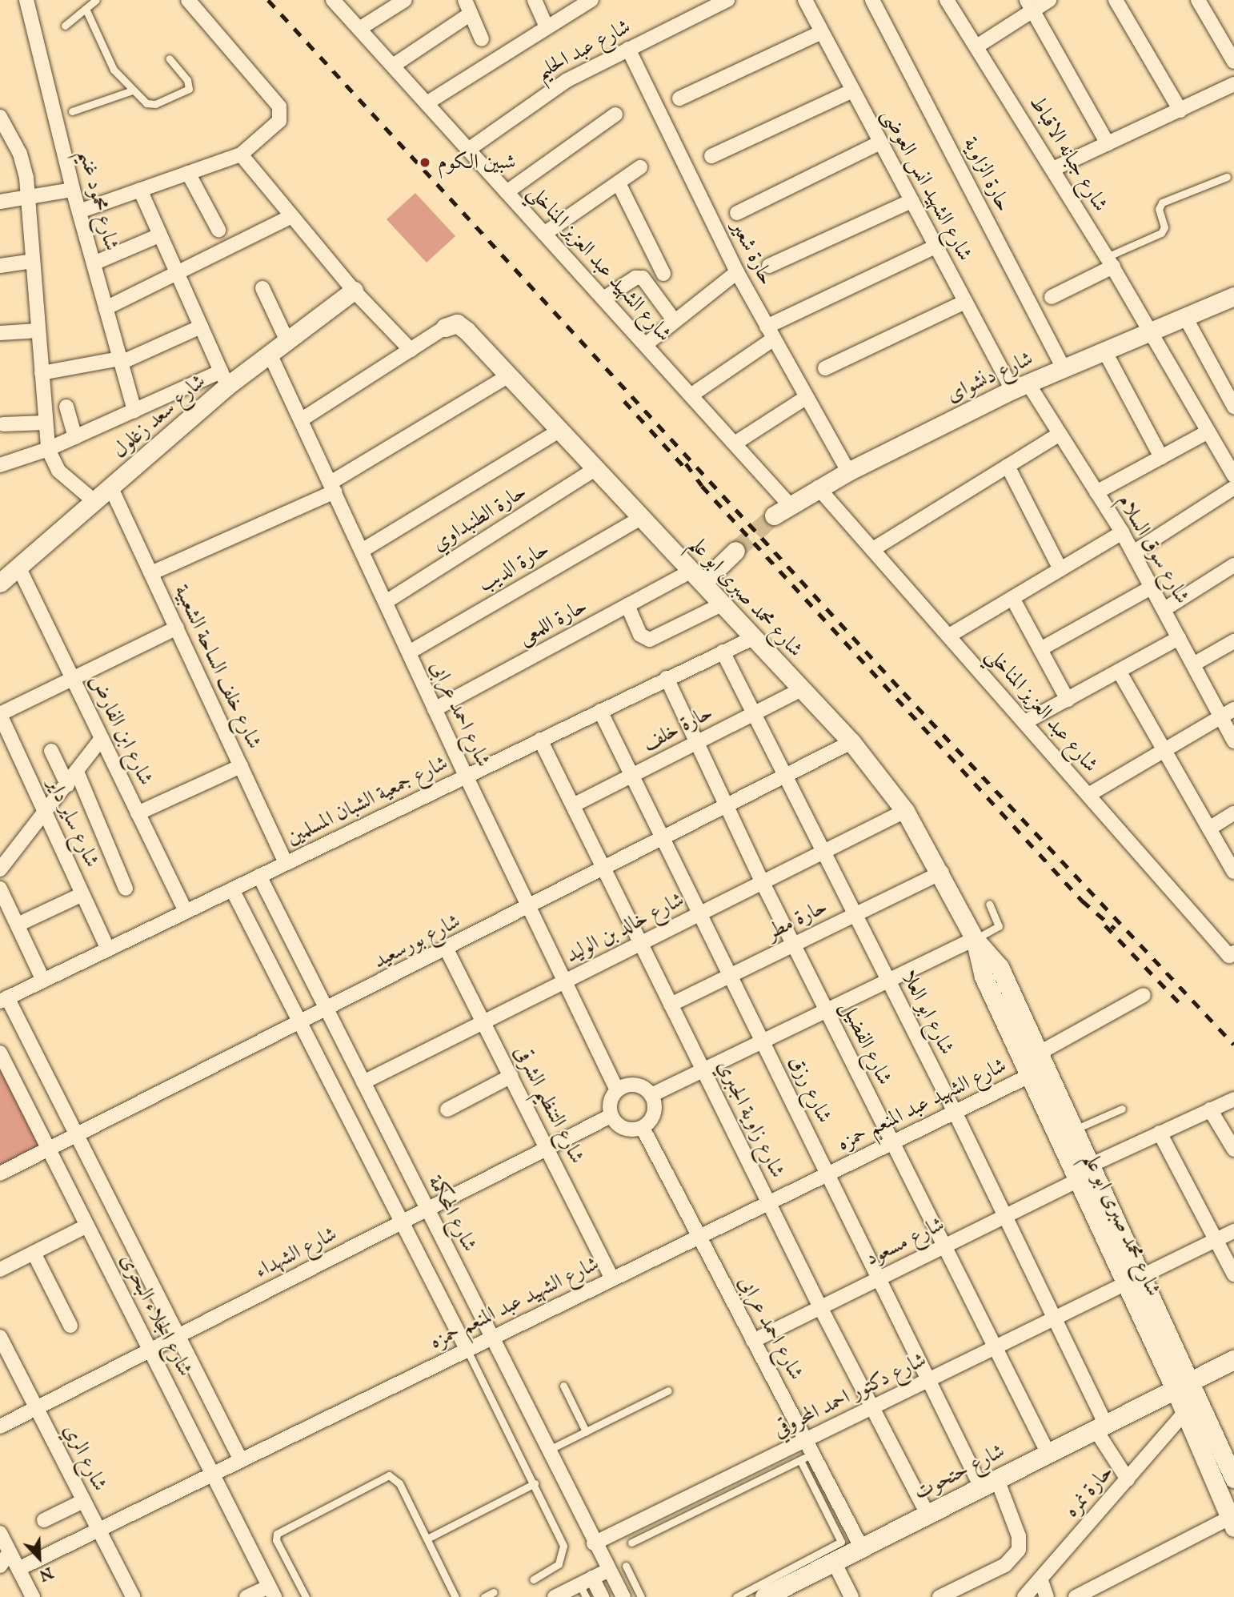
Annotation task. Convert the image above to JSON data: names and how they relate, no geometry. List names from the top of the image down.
{
  "streets": {
    "main road": ["شارع حتحوت"],
    "street": [
      "شارع عبد الحليم",
      "شارع جبانه الاقباط",
      "حارة الزاوية",
      "شارع الشهيد انس العوضى",
      "شارع محمود غنيم",
      "حارة شعير",
      "شارع الشهيد عبد العزيز المناخلي",
      "شارع دنشواى",
      "شارع سعد زغلول",
      "حارة الطنبداوي",
      "شارع سوق السلام",
      "حارة الديب",
      "شارع محمد صبرى ابو علم",
      "حارة اللمعى",
      "شارع خلف الساحة الشعبية",
      "شارع عبد العزيز المناخلي",
      "شارع احمد عرابى",
      "حارة خلف",
      "شارع ابن الفارض",
      "شارع جمعية الشبان المسلمين",
      "شارع ساير داير",
      "حارة مطر",
      "شارع خالد بن الوليد",
      "شارع بورسعيد",
      "شارع ابو العلا",
      "شارع الفضيل",
      "شارع رزق",
      "شارع التنظيم الشرقى",
      "شارع الشهيد عبد المنعم حمزه",
      "شارع زاوية الجبري",
      "شارع المحكمة",
      "شارع مسعود",
      "شارع الشهداء",
      "شارع الجلاء البحرى",
      "شارع دكتور احمد المحروقي",
      "شارع الري",
      "حارة نمره"
    ]
  },
  "crossings": [
    ["شارع عبد الحليم", "حارة شعير"],
    ["شارع عبد الحليم", "شارع الشهيد عبد العزيز المناخلي"],
    ["شارع جبانه الاقباط", "شارع دنشواى"],
    ["حارة الزاوية", "شارع دنشواى"],
    ["شارع الشهيد انس العوضى", "شارع دنشواى"],
    ["شارع الشهيد انس العوضى", "شارع سوق السلام"],
    ["حارة شعير", "شارع دنشواى"],
    ["شارع الشهيد عبد العزيز المناخلي", "شارع دنشواى"],
    ["شارع دنشواى", "شارع سوق السلام"],
    ["شارع دنشواى", "شارع عبد العزيز المناخلي"],
    ["شارع سعد زغلول", "شارع خلف الساحة الشعبية"],
    ["شارع سعد زغلول", "شارع احمد عرابى"],
    ["شارع سعد زغلول", "شارع ابن الفارض"],
    ["حارة الطنبداوي", "شارع محمد صبرى ابو علم"],
    ["حارة الطنبداوي", "شارع احمد عرابى"],
    ["حارة الديب", "شارع محمد صبرى ابو علم"],
    ["حارة الديب", "شارع احمد عرابى"],
    ["شارع محمد صبرى ابو علم", "حارة اللمعى"],
    ["شارع محمد صبرى ابو علم", "حارة خلف"],
    ["شارع محمد صبرى ابو علم", "شارع جمعية الشبان المسلمين"],
    ["شارع محمد صبرى ابو علم", "حارة مطر"],
    ["شارع محمد صبرى ابو علم", "شارع خالد بن الوليد"],
    ["شارع محمد صبرى ابو علم", "شارع بورسعيد"],
    ["شارع محمد صبرى ابو علم", "شارع الشهيد عبد المنعم حمزه"],
    ["شارع محمد صبرى ابو علم", "شارع مسعود"],
    ["شارع محمد صبرى ابو علم", "شارع دكتور احمد المحروقي"],
    ["شارع محمد صبرى ابو علم", "شارع حتحوت"],
    ["شارع محمد صبرى ابو علم", "حارة نمره"],
    ["حارة اللمعى", "شارع احمد عرابى"],
    ["شارع خلف الساحة الشعبية", "شارع جمعية الشبان المسلمين"],
    ["شارع احمد عرابى", "شارع جمعية الشبان المسلمين"],
    ["شارع احمد عرابى", "شارع خالد بن الوليد"],
    ["شارع احمد عرابى", "شارع بورسعيد"],
    ["شارع احمد عرابى", "شارع الشهيد عبد المنعم حمزه"],
    ["شارع احمد عرابى", "شارع مسعود"],
    ["شارع احمد عرابى", "شارع الشهداء"],
    ["شارع احمد عرابى", "شارع دكتور احمد المحروقي"],
    ["شارع احمد عرابى", "شارع حتحوت"],
    ["حارة خلف", "شارع ابو العلا"],
    ["حارة خلف", "شارع الفضيل"],
    ["حارة خلف", "شارع رزق"],
    ["حارة خلف", "شارع زاوية الجبري"],
    ["شارع ابن الفارض", "شارع جمعية الشبان المسلمين"],
    ["شارع جمعية الشبان المسلمين", "شارع ساير داير"],
    ["شارع جمعية الشبان المسلمين", "شارع ابو العلا"],
    ["شارع جمعية الشبان المسلمين", "شارع الفضيل"],
    ["شارع جمعية الشبان المسلمين", "شارع رزق"],
    ["شارع جمعية الشبان المسلمين", "شارع زاوية الجبري"],
    ["شارع جمعية الشبان المسلمين", "شارع المحكمة"],
    ["شارع جمعية الشبان المسلمين", "شارع الجلاء البحرى"],
    ["حارة مطر", "شارع ابو العلا"],
    ["حارة مطر", "شارع الفضيل"],
    ["حارة مطر", "شارع رزق"],
    ["حارة مطر", "شارع زاوية الجبري"],
    ["شارع خالد بن الوليد", "شارع ابو العلا"],
    ["شارع خالد بن الوليد", "شارع الفضيل"],
    ["شارع خالد بن الوليد", "شارع رزق"],
    ["شارع خالد بن الوليد", "شارع التنظيم الشرقى"],
    ["شارع خالد بن الوليد", "شارع زاوية الجبري"],
    ["شارع خالد بن الوليد", "شارع المحكمة"],
    ["شارع بورسعيد", "شارع ابو العلا"],
    ["شارع بورسعيد", "شارع الفضيل"],
    ["شارع بورسعيد", "شارع رزق"],
    ["شارع بورسعيد", "شارع التنظيم الشرقى"],
    ["شارع بورسعيد", "شارع زاوية الجبري"],
    ["شارع بورسعيد", "شارع المحكمة"],
    ["شارع بورسعيد", "شارع الجلاء البحرى"],
    ["شارع ابو العلا", "شارع الشهيد عبد المنعم حمزه"],
    ["شارع ابو العلا", "شارع مسعود"],
    ["شارع ابو العلا", "شارع دكتور احمد المحروقي"],
    ["شارع ابو العلا", "شارع حتحوت"],
    ["شارع ابو العلا", "حارة نمره"],
    ["شارع الفضيل", "شارع الشهيد عبد المنعم حمزه"],
    ["شارع الفضيل", "شارع مسعود"],
    ["شارع الفضيل", "شارع دكتور احمد المحروقي"],
    ["شارع الفضيل", "شارع حتحوت"],
    ["شارع رزق", "شارع الشهيد عبد المنعم حمزه"],
    ["شارع رزق", "شارع مسعود"],
    ["شارع رزق", "شارع دكتور احمد المحروقي"],
    ["شارع رزق", "شارع حتحوت"],
    ["شارع التنظيم الشرقى", "شارع الشهيد عبد المنعم حمزه"],
    ["شارع التنظيم الشرقى", "شارع الشهداء"],
    ["شارع الشهيد عبد المنعم حمزه", "شارع زاوية الجبري"],
    ["شارع الشهيد عبد المنعم حمزه", "شارع المحكمة"],
    ["شارع الشهيد عبد المنعم حمزه", "شارع الجلاء البحرى"],
    ["شارع الشهيد عبد المنعم حمزه", "شارع الري"],
    ["شارع زاوية الجبري", "شارع مسعود"],
    ["شارع زاوية الجبري", "شارع دكتور احمد المحروقي"],
    ["شارع زاوية الجبري", "شارع حتحوت"],
    ["شارع المحكمة", "شارع الشهداء"],
    ["شارع المحكمة", "شارع دكتور احمد المحروقي"],
    ["شارع الشهداء", "شارع الجلاء البحرى"],
    ["شارع الشهداء", "شارع الري"]
  ],
  "places": ["شبين الكوم"],
  "north": "bottom right"
}
